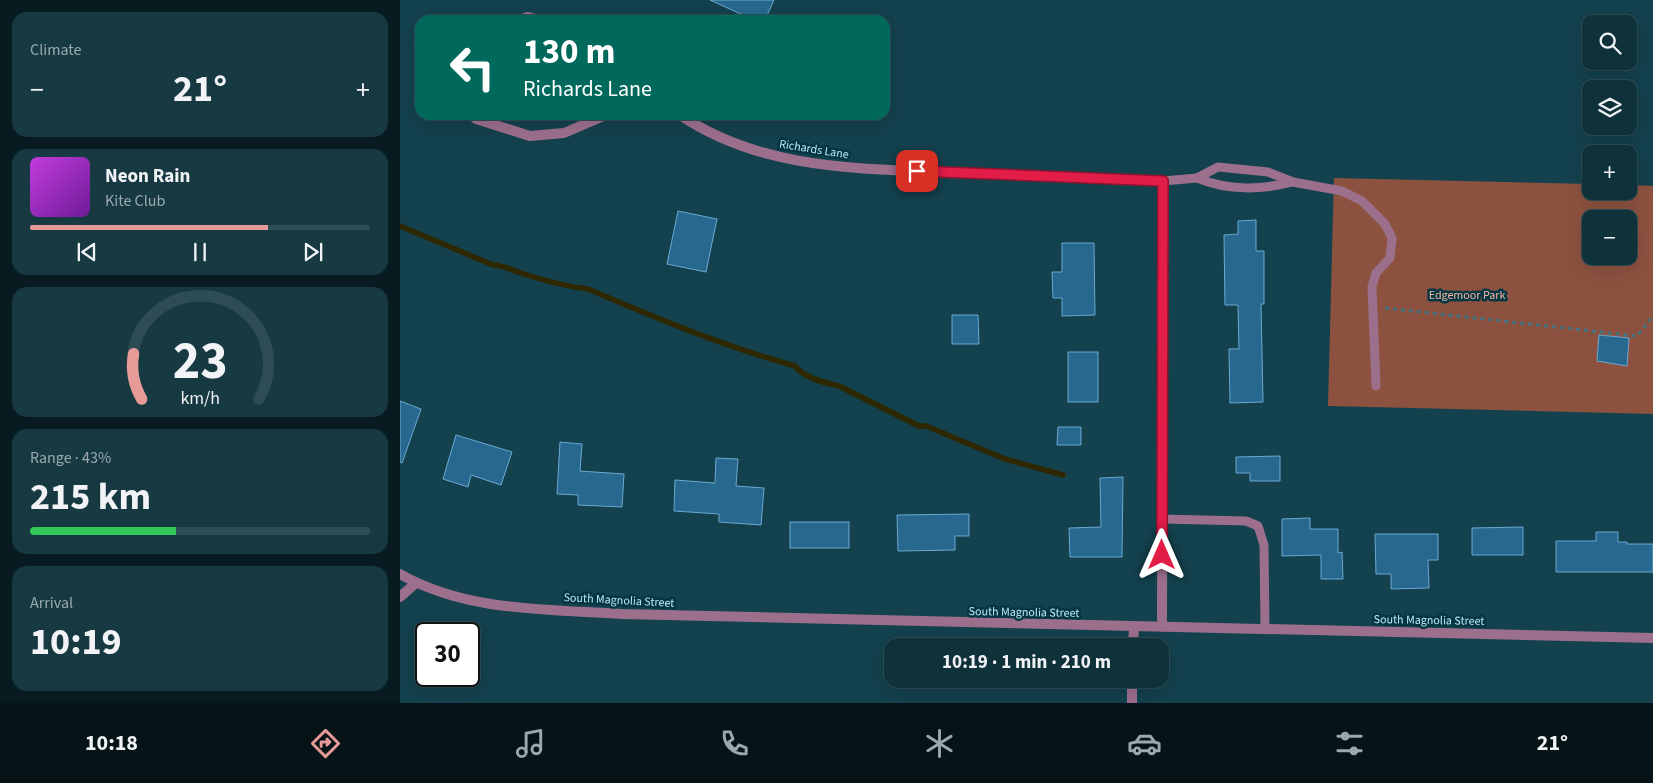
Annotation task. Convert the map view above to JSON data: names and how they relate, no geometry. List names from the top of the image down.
{
  "streets": {
    "street": ["Richards Lane", "South Magnolia Street"]
  },
  "parks": ["Edgemoor Park"],
  "page": {
    "tile": [
      "Climate",
      ["Range · 43%", "215 km"],
      ["Arrival", "10:19"]
    ],
    "map_buttons": ["+", "−"],
    "turn": ["130 m", "Richards Lane"],
    "heat": ["−", "21°", "+"],
    "song": ["Neon Rain", "Kite Club"],
    "limit": "30",
    "trip": "10:19 · 1 min · 210 m",
    "tabs": ["10:18", "21°"],
    "gauge": ["23", "km/h"]
  }
}
